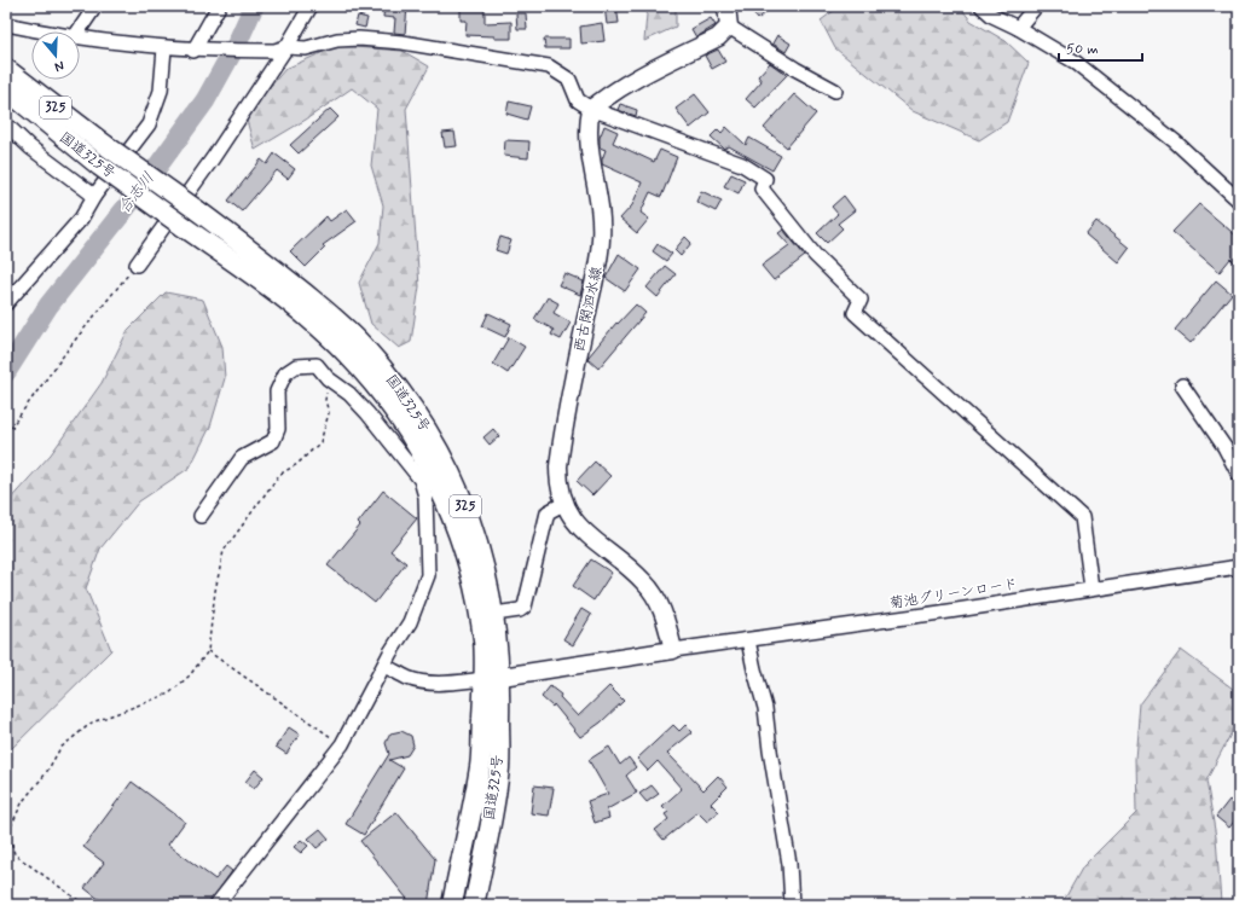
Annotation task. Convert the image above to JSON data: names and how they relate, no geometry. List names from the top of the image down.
{
  "streets": {
    "highway": ["325", "国道325号"],
    "main road": ["西古閑泗水線"],
    "street": ["菊池グリーンロード"]
  },
  "crossings": [
    ["西古閑泗水線", "菊池グリーンロード"]
  ],
  "water": ["合志川"],
  "scale_bar": "50 m",
  "north": "bottom"
}
